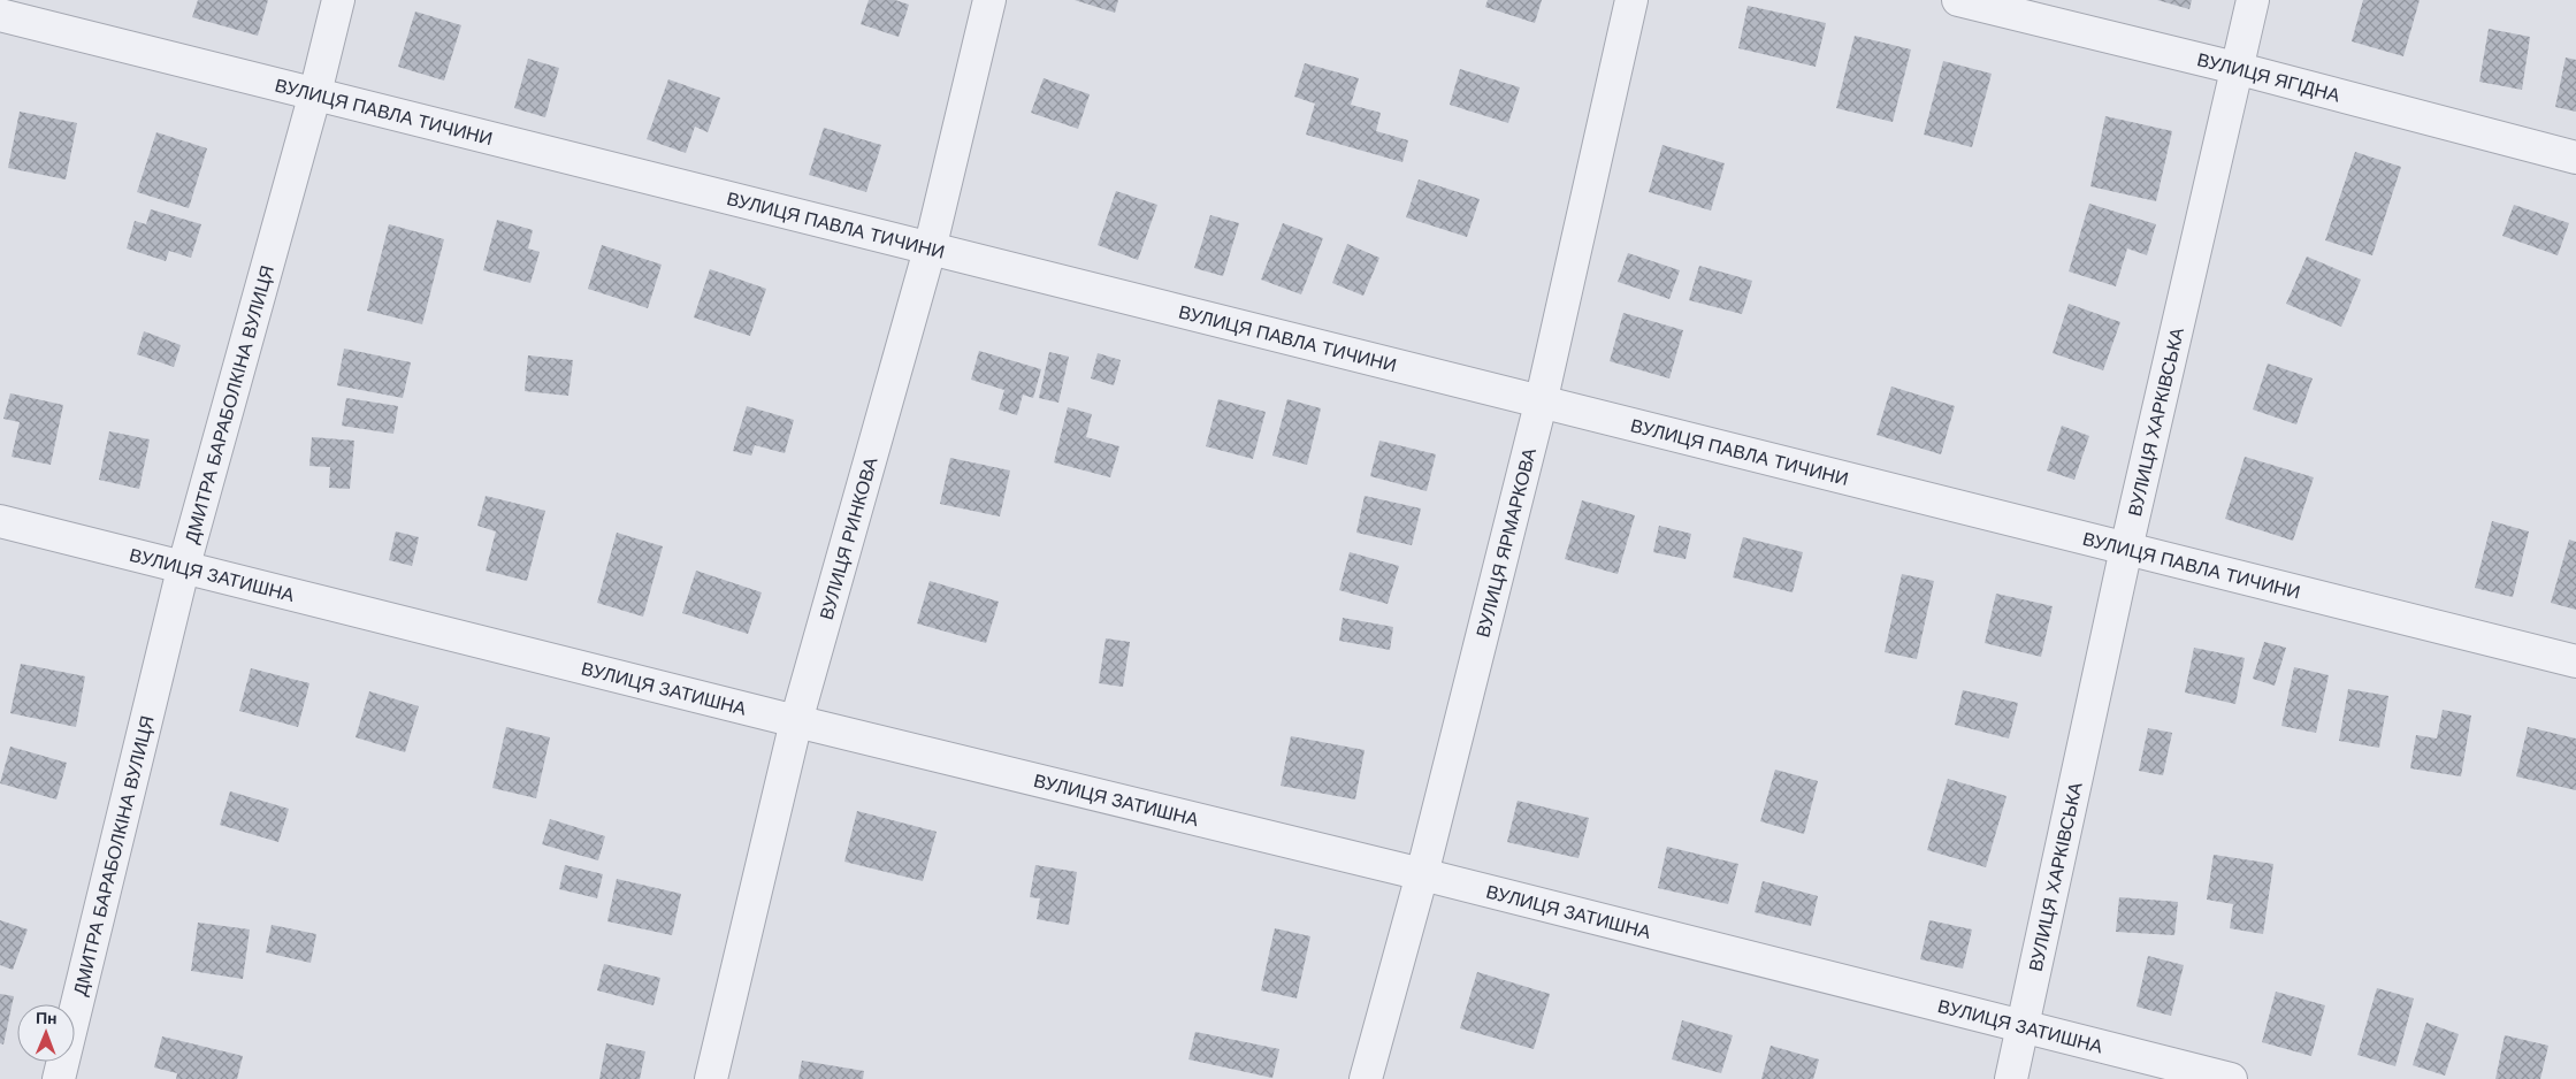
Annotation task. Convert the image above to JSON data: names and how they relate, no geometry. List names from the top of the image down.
{
  "streets": {
    "street": [
      "ВУЛИЦЯ ЯГІДНА",
      "ВУЛИЦЯ ПАВЛА ТИЧИНИ",
      "ДМИТРА БАРАБОЛКІНА ВУЛИЦЯ",
      "ВУЛИЦЯ ХАРКІВСЬКА",
      "ВУЛИЦЯ РИНКОВА",
      "ВУЛИЦЯ ЯРМАРКОВА",
      "ВУЛИЦЯ ЗАТИШНА"
    ]
  },
  "crossings": [
    ["ВУЛИЦЯ ЯГІДНА", "ВУЛИЦЯ ХАРКІВСЬКА"],
    ["ВУЛИЦЯ ПАВЛА ТИЧИНИ", "ДМИТРА БАРАБОЛКІНА ВУЛИЦЯ"],
    ["ВУЛИЦЯ ПАВЛА ТИЧИНИ", "ВУЛИЦЯ ХАРКІВСЬКА"],
    ["ВУЛИЦЯ ПАВЛА ТИЧИНИ", "ВУЛИЦЯ РИНКОВА"],
    ["ВУЛИЦЯ ПАВЛА ТИЧИНИ", "ВУЛИЦЯ ЯРМАРКОВА"],
    ["ДМИТРА БАРАБОЛКІНА ВУЛИЦЯ", "ВУЛИЦЯ ЗАТИШНА"],
    ["ВУЛИЦЯ ХАРКІВСЬКА", "ВУЛИЦЯ ЗАТИШНА"],
    ["ВУЛИЦЯ РИНКОВА", "ВУЛИЦЯ ЗАТИШНА"],
    ["ВУЛИЦЯ ЯРМАРКОВА", "ВУЛИЦЯ ЗАТИШНА"]
  ],
  "north": "top"
}
